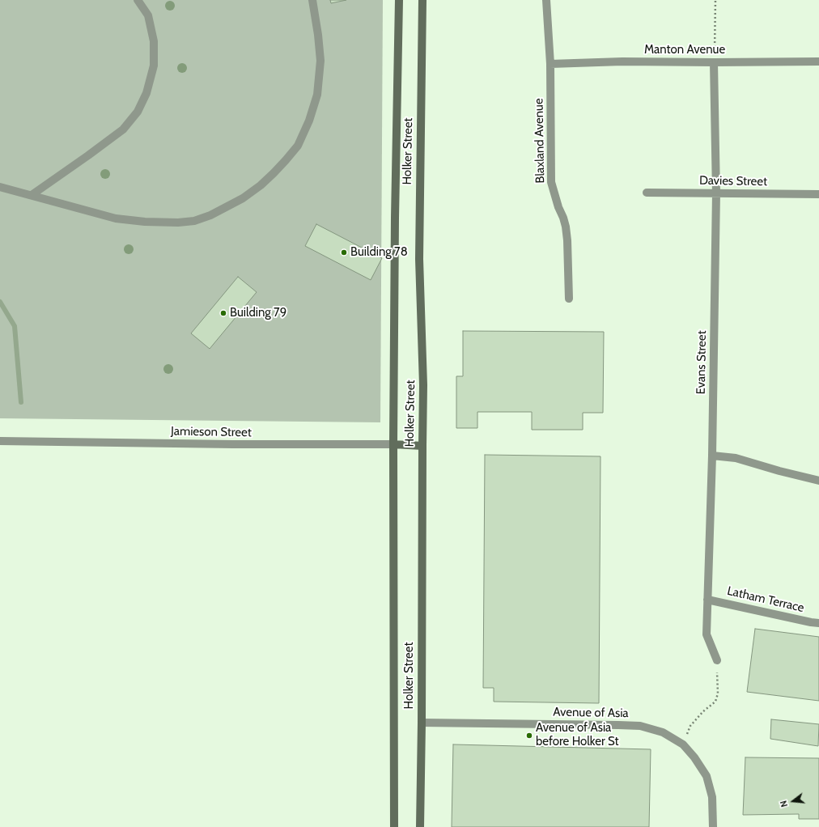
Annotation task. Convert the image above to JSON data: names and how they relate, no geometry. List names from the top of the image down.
{
  "streets": {
    "main road": ["Holker Street", "Jamieson Street"],
    "street": [
      "Manton Avenue",
      "Blaxland Avenue",
      "Davies Street",
      "Evans Street",
      "Latham Terrace",
      "Avenue of Asia"
    ]
  },
  "crossings": [
    ["Manton Avenue", "Blaxland Avenue"],
    ["Manton Avenue", "Evans Street"],
    ["Holker Street", "Jamieson Street"],
    ["Holker Street", "Avenue of Asia"],
    ["Davies Street", "Evans Street"],
    ["Evans Street", "Latham Terrace"]
  ],
  "places": ["Building 78", "Building 79", "Avenue of Asia before Holker St"],
  "north": "left"
}
